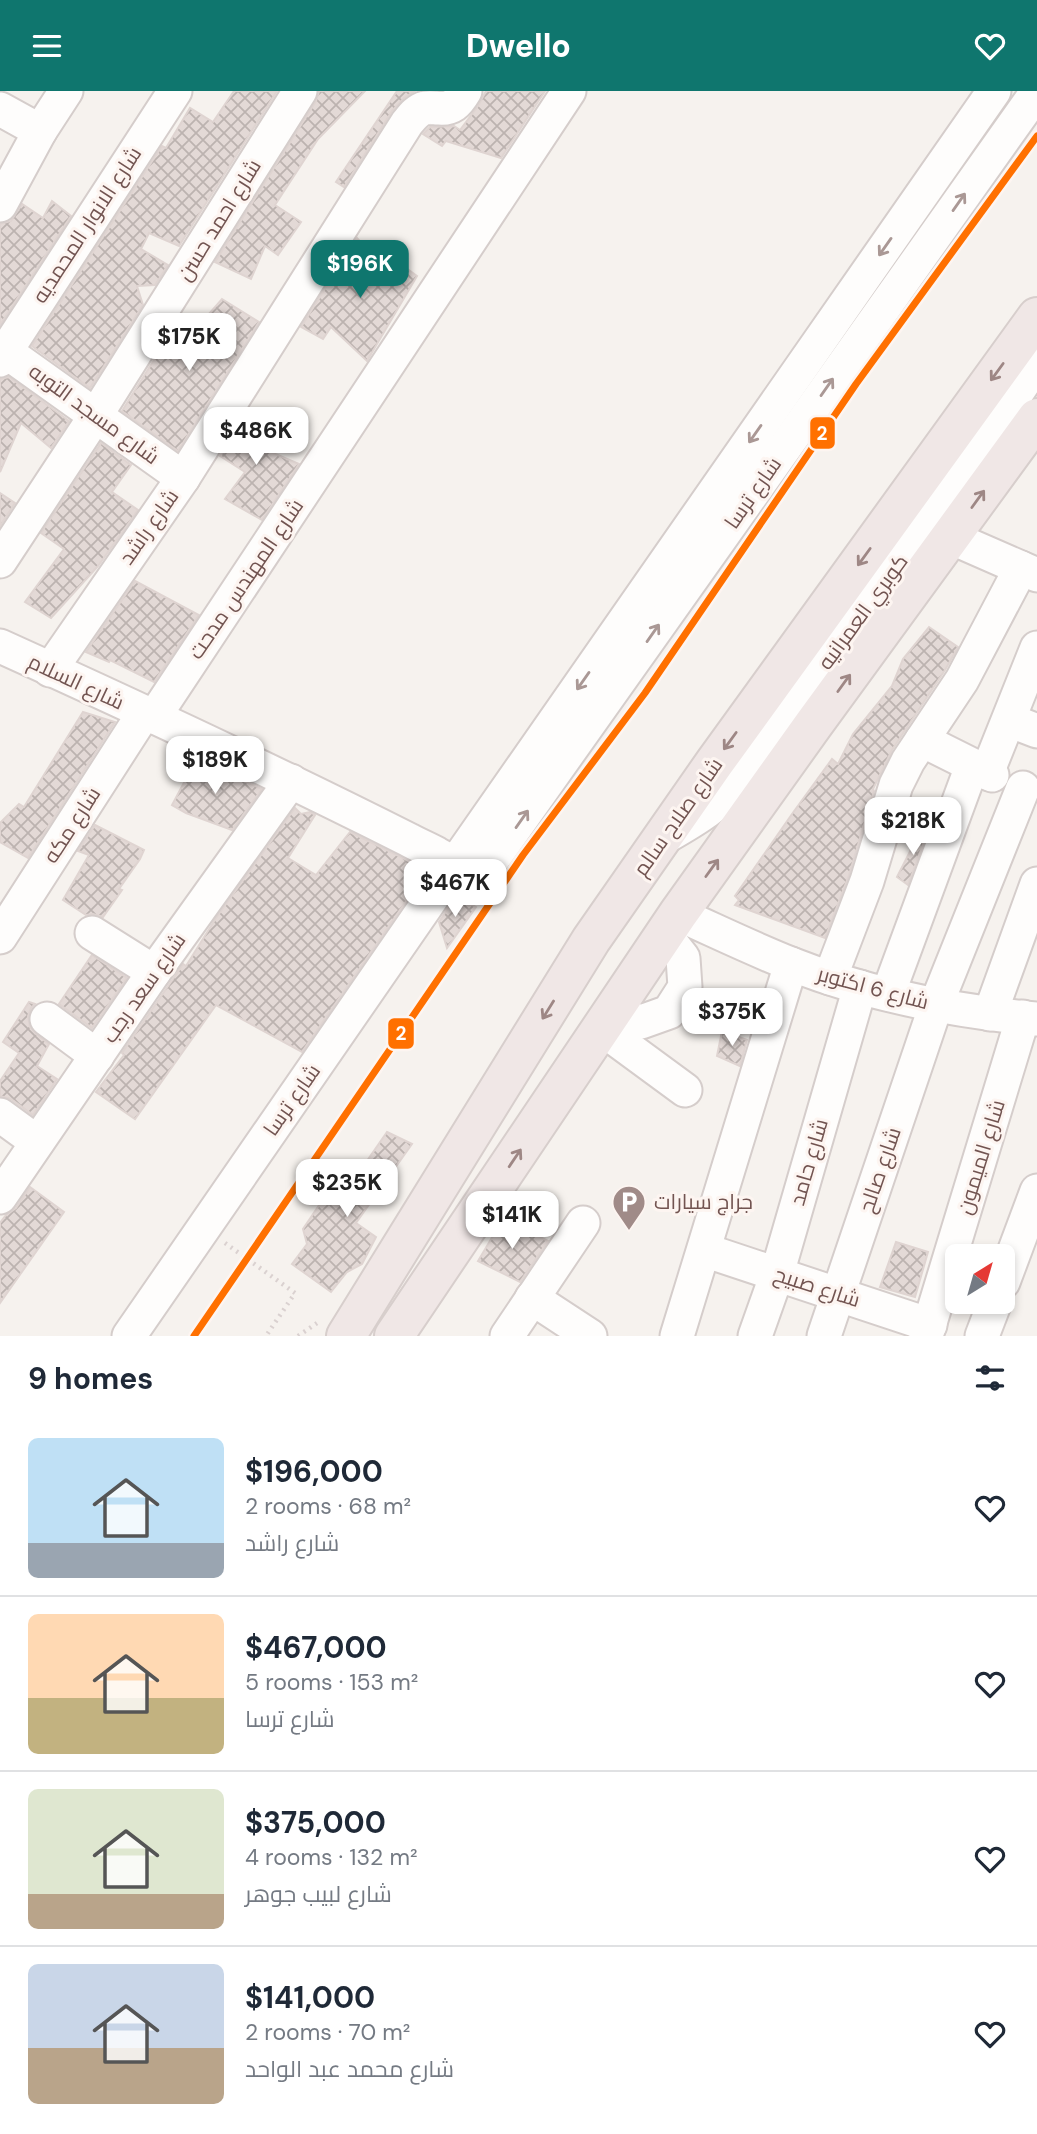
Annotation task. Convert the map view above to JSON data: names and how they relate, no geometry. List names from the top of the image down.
{
  "streets": {
    "highway": ["شارع صلاح سالم"],
    "street": [
      "شارع احمد حسن",
      "شارع الانوار المحمديه",
      "شارع مسجد التوبه",
      "شارع ترسا",
      "شارع راشد",
      "شارع المهندس مدحت",
      "كوبري العمرانيه",
      "شارع السلام",
      "شارع مكه",
      "شارع سعد رجب",
      "شارع 6 اكتوبر",
      "شارع الميمون",
      "شارع حامد",
      "شارع صالح",
      "شارع صبيح"
    ]
  },
  "crossings": [
    ["شارع احمد حسن", "شارع مسجد التوبه"],
    ["شارع الانوار المحمديه", "شارع مسجد التوبه"],
    ["شارع مسجد التوبه", "شارع راشد"],
    ["شارع ترسا", "شارع السلام"],
    ["شارع راشد", "شارع السلام"],
    ["شارع المهندس مدحت", "شارع السلام"],
    ["شارع المهندس مدحت", "شارع مكه"],
    ["كوبري العمرانيه", "شارع صلاح سالم"],
    ["شارع السلام", "شارع مكه"],
    ["شارع السلام", "شارع سعد رجب"],
    ["شارع 6 اكتوبر", "شارع الميمون"],
    ["شارع 6 اكتوبر", "شارع حامد"],
    ["شارع 6 اكتوبر", "شارع صالح"],
    ["شارع الميمون", "شارع صبيح"],
    ["شارع حامد", "شارع صبيح"],
    ["شارع صالح", "شارع صبيح"]
  ],
  "places": {
    "parking": ["جراج سيارات"]
  },
  "lines": ["metro line 2"],
  "north": "top right",
  "page": {
    "header": "Dwello",
    "price": [
      "$196K",
      "$175K",
      "$486K",
      "$189K",
      "$218K",
      "$467K",
      "$375K",
      "$235K",
      "$141K"
    ],
    "heading": "9 homes",
    "list": [
      {
        "name": "$196,000",
        "note": "2 rooms · 68 m² · شارع راشد"
      },
      {
        "name": "$467,000",
        "note": "5 rooms · 153 m² · شارع ترسا"
      },
      {
        "name": "$375,000",
        "note": "4 rooms · 132 m² · شارع لبيب جوهر"
      },
      {
        "name": "$141,000",
        "note": "2 rooms · 70 m² · شارع محمد عبد الواحد"
      }
    ]
  }
}
